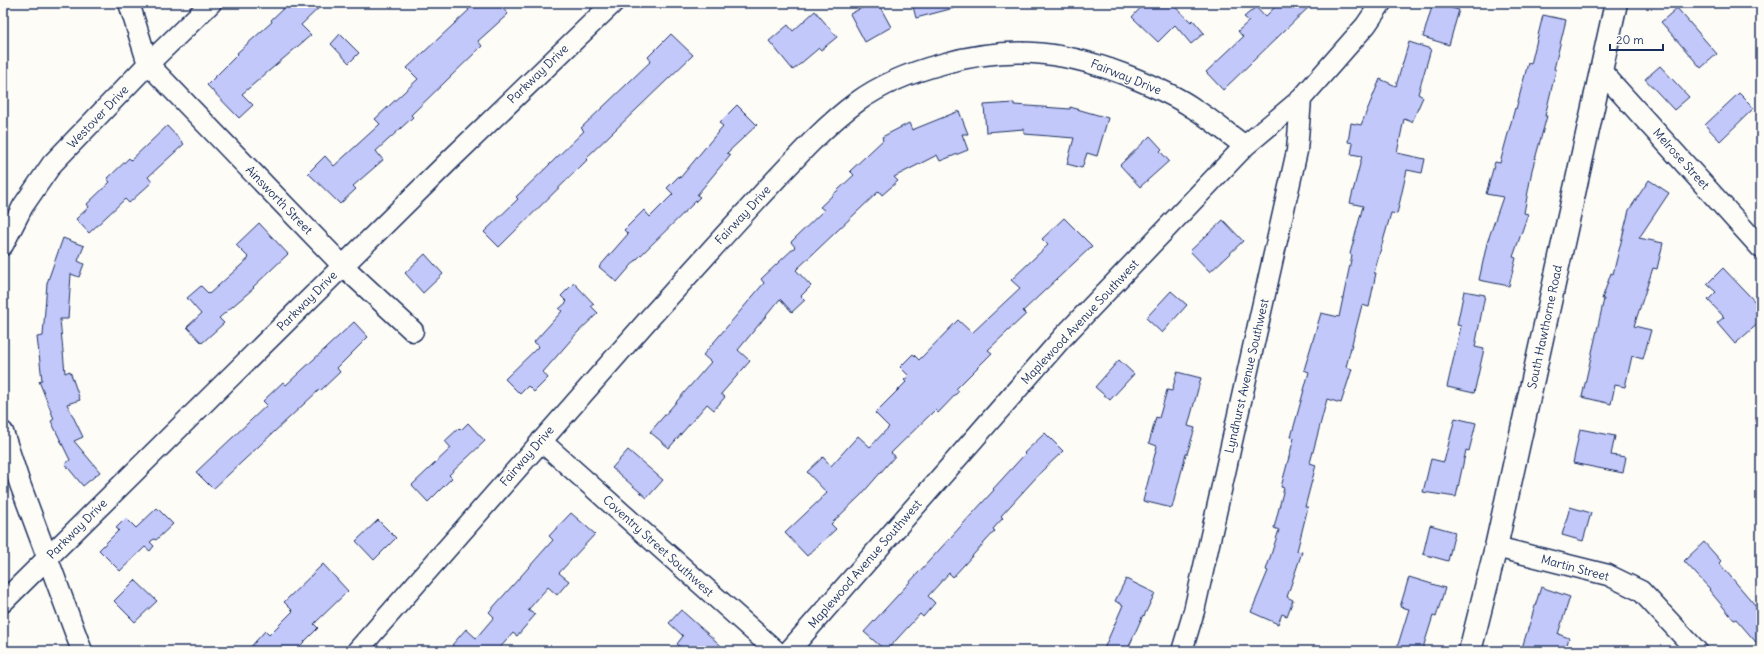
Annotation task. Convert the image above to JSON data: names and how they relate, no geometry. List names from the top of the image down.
{
  "streets": {
    "main road": ["South Hawthorne Road"],
    "street": [
      "Parkway Drive",
      "Fairway Drive",
      "Westover Drive",
      "Melrose Street",
      "Ainsworth Street",
      "Maplewood Avenue Southwest",
      "Lyndhurst Avenue Southwest",
      "Coventry Street Southwest",
      "Martin Street"
    ]
  },
  "crossings": [
    ["Parkway Drive", "Ainsworth Street"],
    ["Fairway Drive", "Maplewood Avenue Southwest"],
    ["Fairway Drive", "Coventry Street Southwest"],
    ["Westover Drive", "Ainsworth Street"],
    ["Melrose Street", "South Hawthorne Road"],
    ["Maplewood Avenue Southwest", "Lyndhurst Avenue Southwest"],
    ["South Hawthorne Road", "Martin Street"]
  ],
  "scale_bar": "20 m"
}
